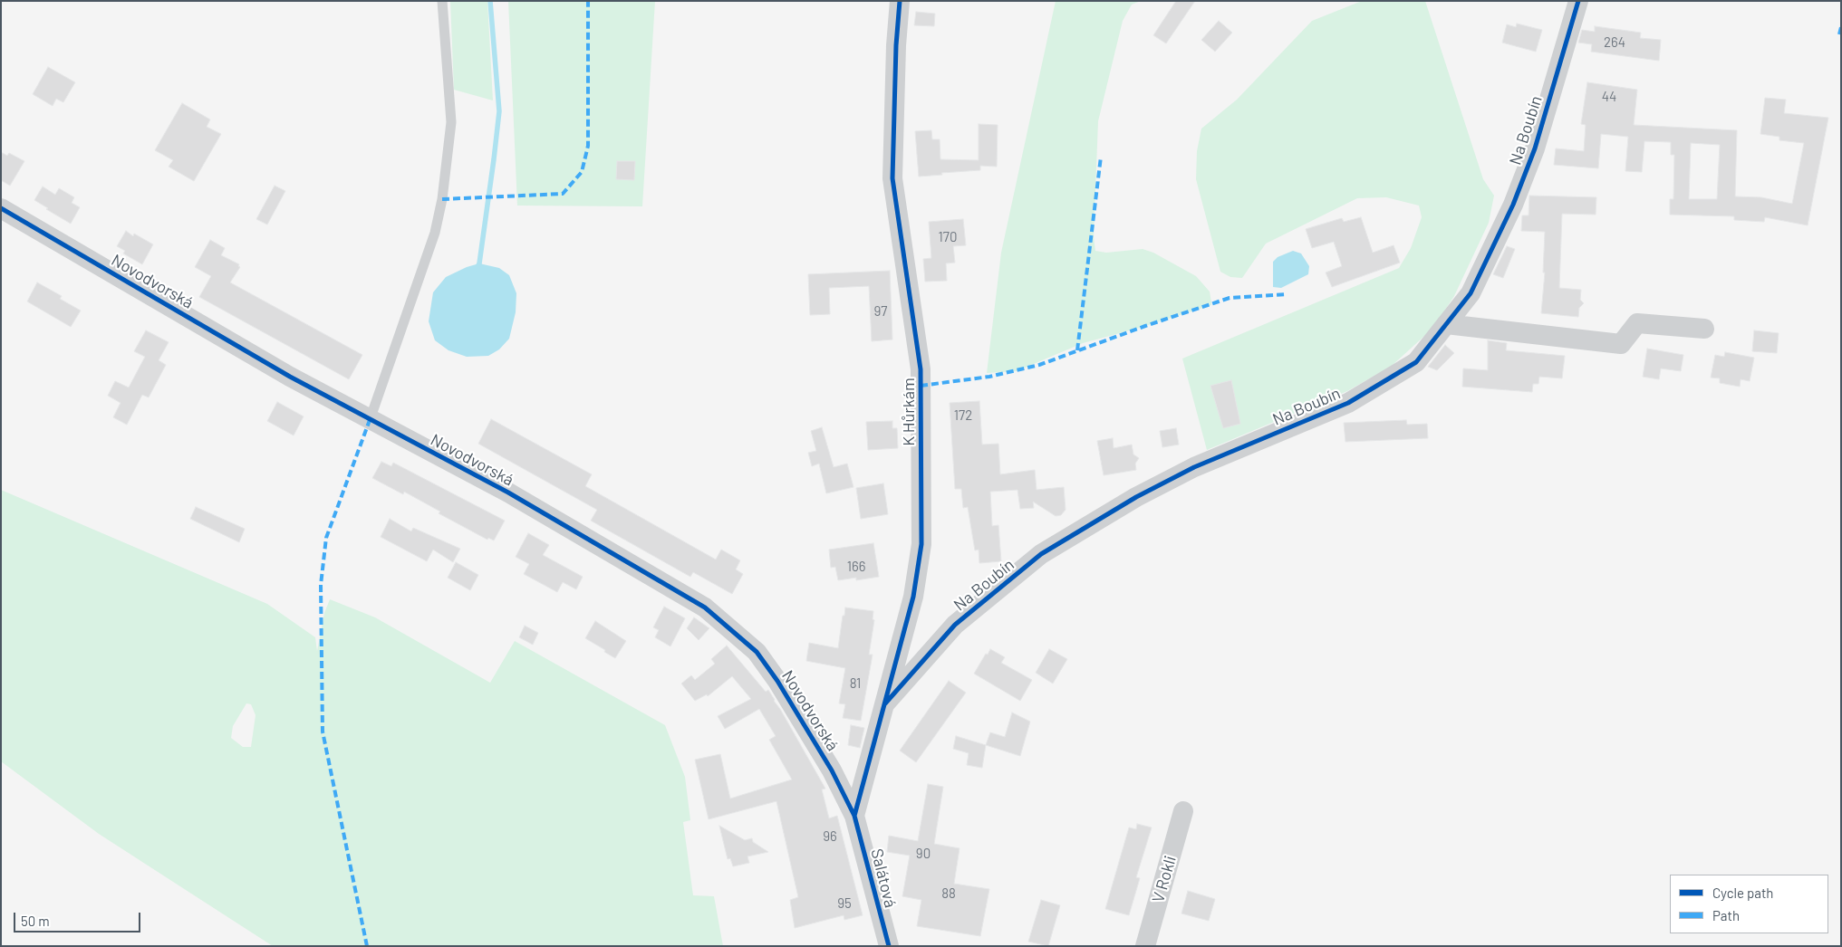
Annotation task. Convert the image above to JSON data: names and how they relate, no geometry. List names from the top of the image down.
{
  "streets": {
    "street": [
      "Na Boubín",
      "Novodvorská",
      "K Hůrkám",
      "Salátová",
      "V Rokli"
    ]
  },
  "crossings": [
    ["Na Boubín", "K Hůrkám"],
    ["Novodvorská", "K Hůrkám"],
    ["Novodvorská", "Salátová"],
    ["K Hůrkám", "Salátová"]
  ],
  "house_numbers": [
    "264",
    "44",
    "170",
    "97",
    "172",
    "166",
    "81",
    "96",
    "90",
    "88",
    "95"
  ],
  "legend": ["Cycle path", "Path"],
  "scale_bar": "50 m"
}
